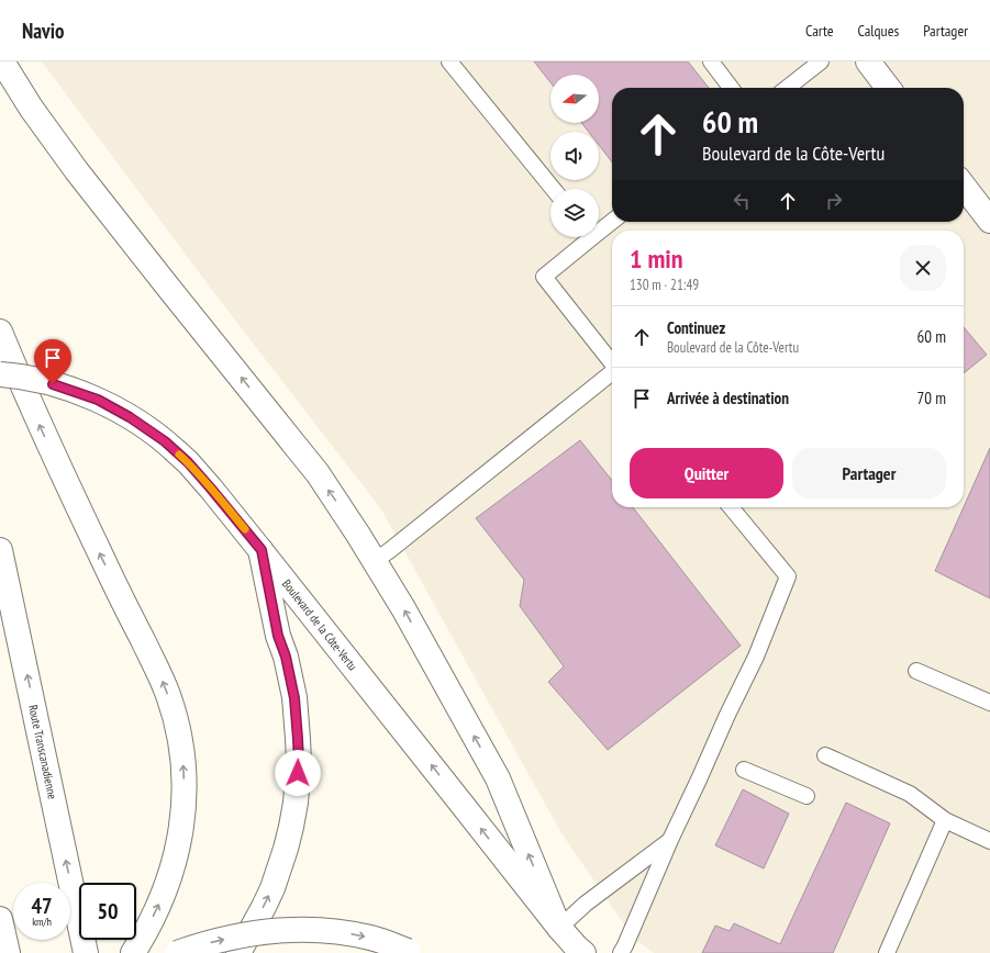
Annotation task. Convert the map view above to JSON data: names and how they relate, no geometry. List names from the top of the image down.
{
  "streets": {
    "main road": ["Boulevard de la Côte-Vertu", "Route Transcanadienne"]
  },
  "north": "left",
  "page": {
    "header": "Navio",
    "nav": ["Carte", "Calques", "Partager"],
    "turn": ["60 m", "Boulevard de la Côte-Vertu"],
    "heading": ["1 min", "130 m · 21:49"],
    "list": [
      {
        "name": "Continuez",
        "note": "Boulevard de la Côte-Vertu",
        "value": "60 m"
      },
      {
        "name": "Arrivée à destination",
        "value": "70 m"
      }
    ],
    "buttons": ["Quitter", "Partager"],
    "speed": "47 km/h",
    "limit": "50"
  }
}
